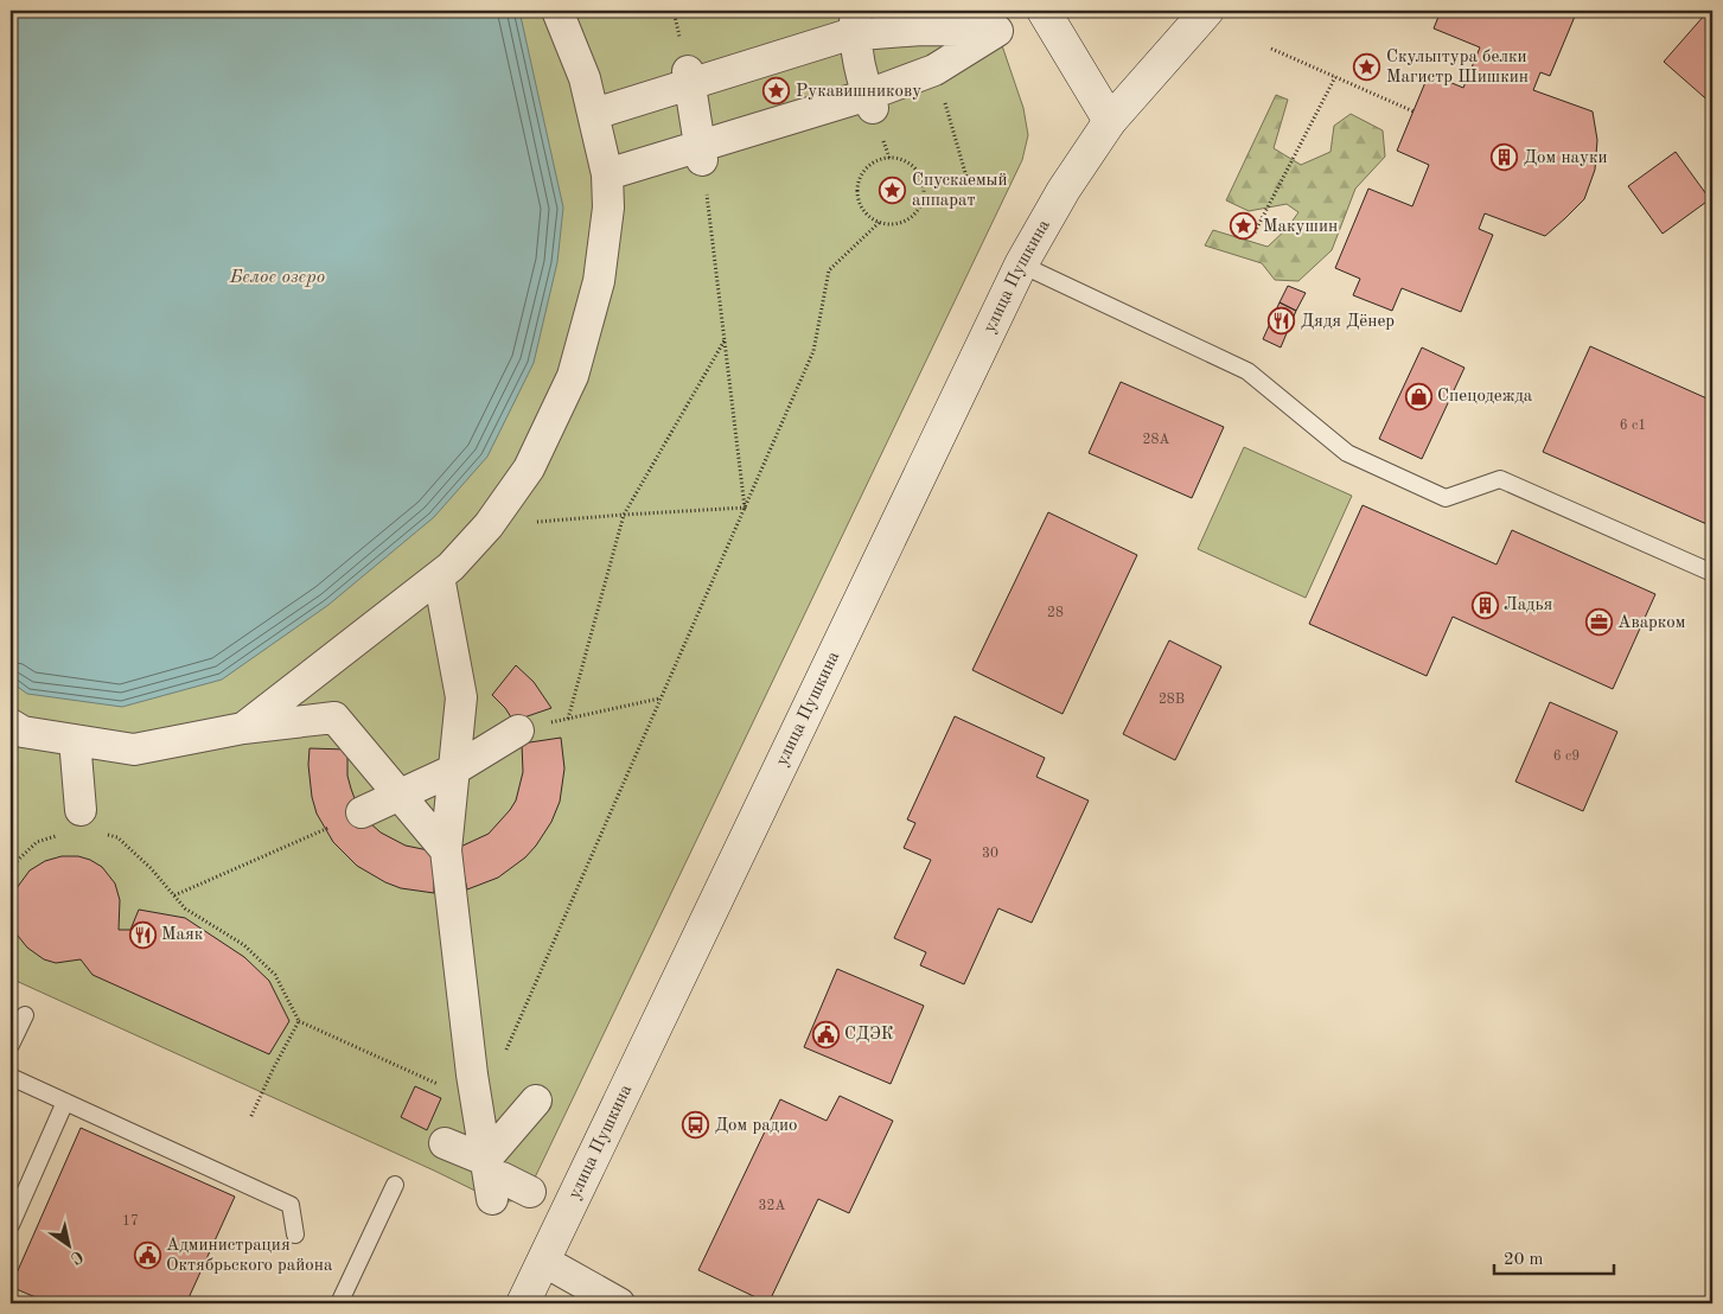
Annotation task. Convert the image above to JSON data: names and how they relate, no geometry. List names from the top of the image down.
{
  "streets": {
    "main road": ["улица Пушкина"]
  },
  "water": ["Белое озеро"],
  "places": {
    "place": [
      "Скульптура белки Магистр Шишкин",
      "Рукавишникову",
      "Спускаемый аппарат",
      "Макушин"
    ],
    "building": ["Дом науки", "Ладья"],
    "restaurant": ["Дядя Дёнер", "Маяк"],
    "shop": ["Спецодежда"],
    "office": ["Аварком"],
    "public building": ["СДЭК", "Администрация Октябрьского района"],
    "bus stop": ["Дом радио"]
  },
  "house_numbers": [
    "6 с1",
    "28А",
    "28",
    "28В",
    "6 с9",
    "30",
    "32А",
    "17"
  ],
  "scale_bar": "20 m",
  "north": "bottom right"
}
